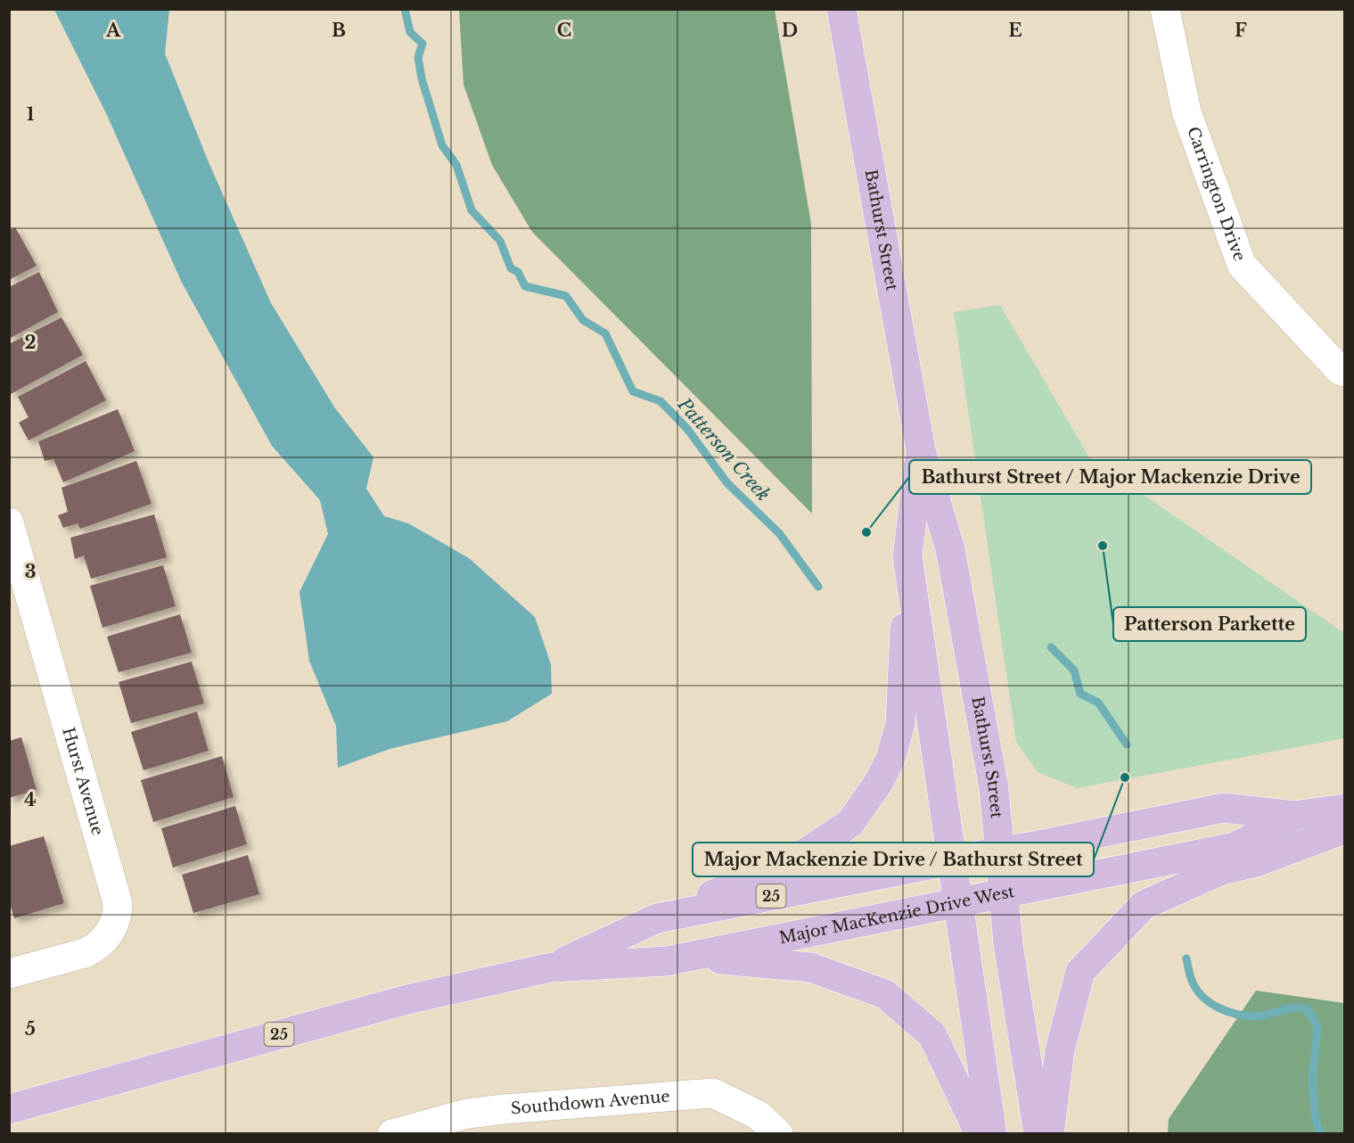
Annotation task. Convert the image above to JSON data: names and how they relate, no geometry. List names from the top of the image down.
{
  "streets": {
    "main road": ["Bathurst Street", "25", "Major MacKenzie Drive West"],
    "street": ["Carrington Drive", "Hurst Avenue", "Southdown Avenue"]
  },
  "crossings": [
    ["Bathurst Street", "Major MacKenzie Drive West"]
  ],
  "water": ["Patterson Creek"],
  "places": ["Bathurst Street / Major Mackenzie Drive", "Patterson Parkette", "Major Mackenzie Drive / Bathurst Street"],
  "grid": {
    "columns": [
      "A",
      "B",
      "C",
      "D",
      "E",
      "F"
    ],
    "rows": [
      "1",
      "2",
      "3",
      "4",
      "5"
    ]
  }
}
